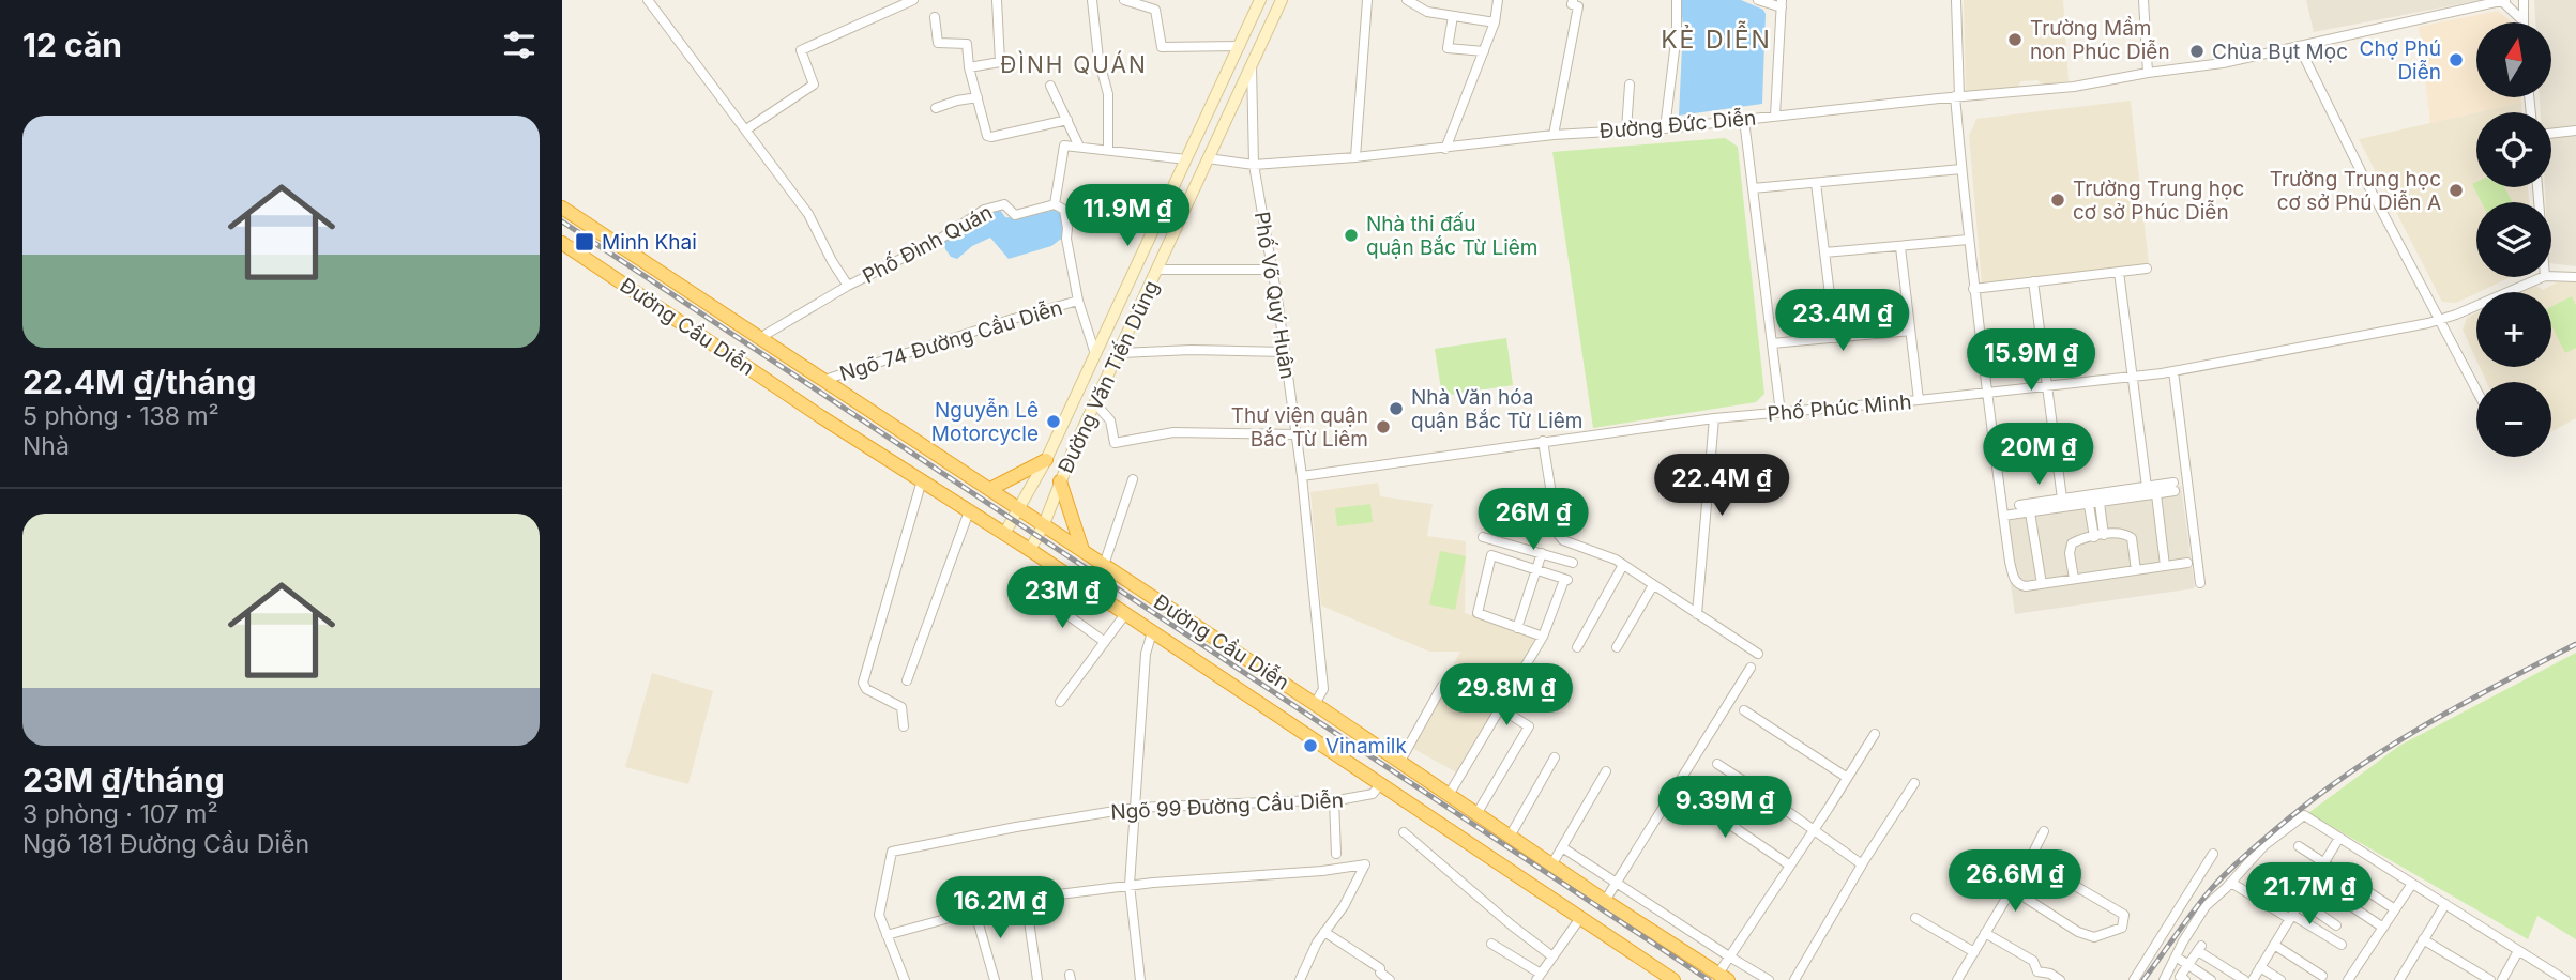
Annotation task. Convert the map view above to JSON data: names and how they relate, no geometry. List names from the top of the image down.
{
  "streets": {
    "highway": ["Đường Cầu Diễn"],
    "main road": ["Đường Văn Tiến Dũng"],
    "street": [
      "Đường Đức Diễn",
      "Phố Đình Quán",
      "Phố Võ Quý Huân",
      "Ngõ 74 Đường Cầu Diễn",
      "Phố Phúc Minh",
      "Ngõ 99 Đường Cầu Diễn"
    ]
  },
  "crossings": [
    ["Đường Đức Diễn", "Phố Võ Quý Huân"],
    ["Đường Đức Diễn", "Đường Văn Tiến Dũng"],
    ["Phố Đình Quán", "Đường Cầu Diễn"],
    ["Phố Võ Quý Huân", "Đường Cầu Diễn"],
    ["Phố Võ Quý Huân", "Đường Văn Tiến Dũng"],
    ["Phố Võ Quý Huân", "Phố Phúc Minh"],
    ["Đường Cầu Diễn", "Ngõ 74 Đường Cầu Diễn"],
    ["Đường Cầu Diễn", "Đường Văn Tiến Dũng"],
    ["Đường Cầu Diễn", "Ngõ 99 Đường Cầu Diễn"]
  ],
  "districts": ["KẺ DIỄN", "ĐÌNH QUÁN"],
  "places": {
    "other": [
      "Trường Mầm non Phúc Diễn",
      "Chùa Bụt Mọc",
      "Chợ Phú Diễn",
      "Trường Trung học cơ sở Phú Diễn A",
      "Trường Trung học cơ sở Phúc Diễn",
      "Nhà thi đấu quận Bắc Từ Liêm",
      "Nhà Văn hóa quận Bắc Từ Liêm",
      "Nguyễn Lê Motorcycle",
      "Thư viện quận Bắc Từ Liêm",
      "Vinamilk"
    ],
    "transit": ["Minh Khai"]
  },
  "north": "top",
  "page": {
    "heading": "12 căn",
    "map_buttons": ["+", "−"],
    "list": [
      {
        "name": "22.4M ₫/tháng",
        "note": "5 phòng · 138 m² · Nhà"
      },
      {
        "name": "23M ₫/tháng",
        "note": "3 phòng · 107 m² · Ngõ 181 Đường Cầu Diễn"
      }
    ],
    "price": [
      "11.9M ₫",
      "23.4M ₫",
      "15.9M ₫",
      "20M ₫",
      "22.4M ₫",
      "26M ₫",
      "23M ₫",
      "29.8M ₫",
      "9.39M ₫",
      "26.6M ₫",
      "21.7M ₫",
      "16.2M ₫"
    ]
  }
}
